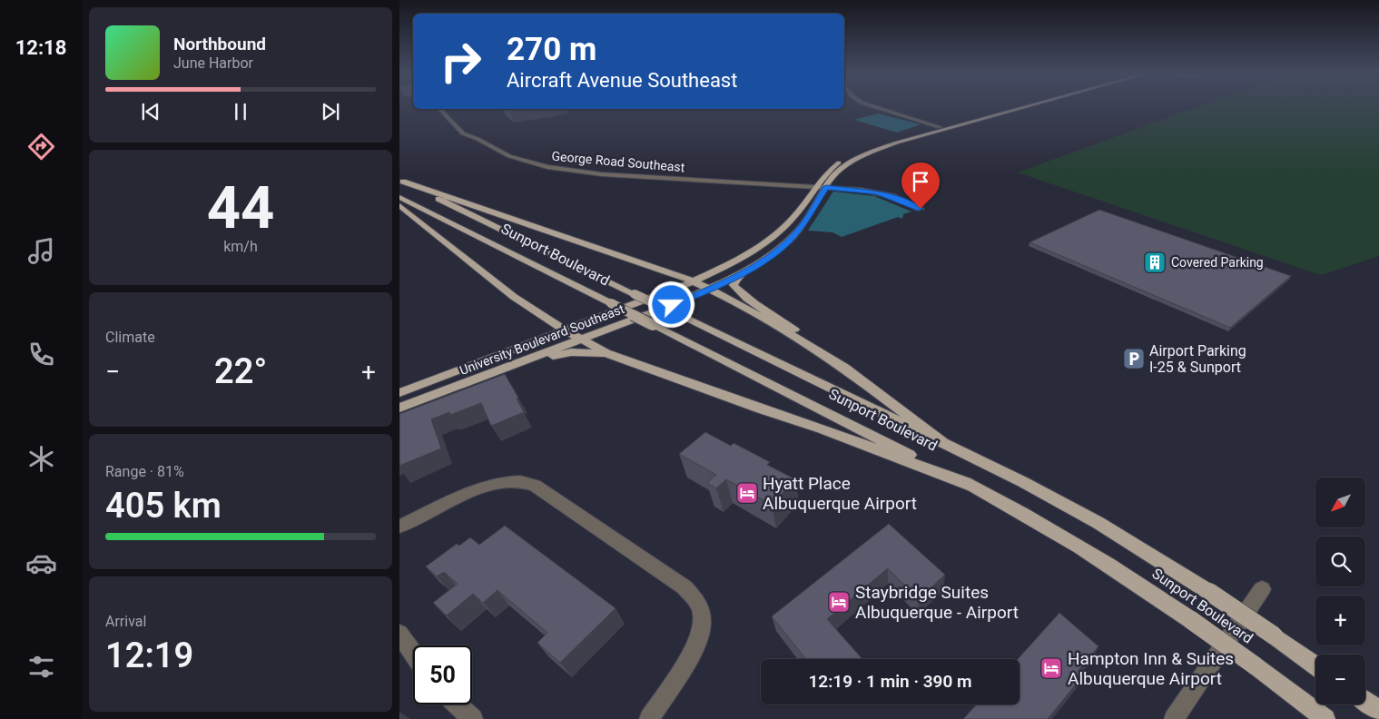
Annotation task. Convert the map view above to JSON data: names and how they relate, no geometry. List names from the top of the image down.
{
  "streets": {
    "main road": ["Sunport Boulevard", "University Boulevard Southeast"],
    "street": ["George Road Southeast"]
  },
  "crossings": [
    ["George Road Southeast", "University Boulevard Southeast"]
  ],
  "places": {
    "building": ["Covered Parking"],
    "parking": ["Airport Parking I-25 & Sunport"],
    "hotel": ["Hyatt Place Albuquerque Airport", "Staybridge Suites Albuquerque - Airport", "Hampton Inn & Suites Albuquerque Airport"]
  },
  "north": "bottom left",
  "page": {
    "tabs": "12:18",
    "turn": ["270 m", "Aircraft Avenue Southeast"],
    "song": ["Northbound", "June Harbor"],
    "tile": [
      ["44", "km/h"],
      "Climate",
      ["Range · 81%", "405 km"],
      ["Arrival", "12:19"]
    ],
    "heat": ["−", "22°", "+"],
    "map_buttons": ["+", "−"],
    "limit": "50",
    "trip": "12:19 · 1 min · 390 m"
  }
}
